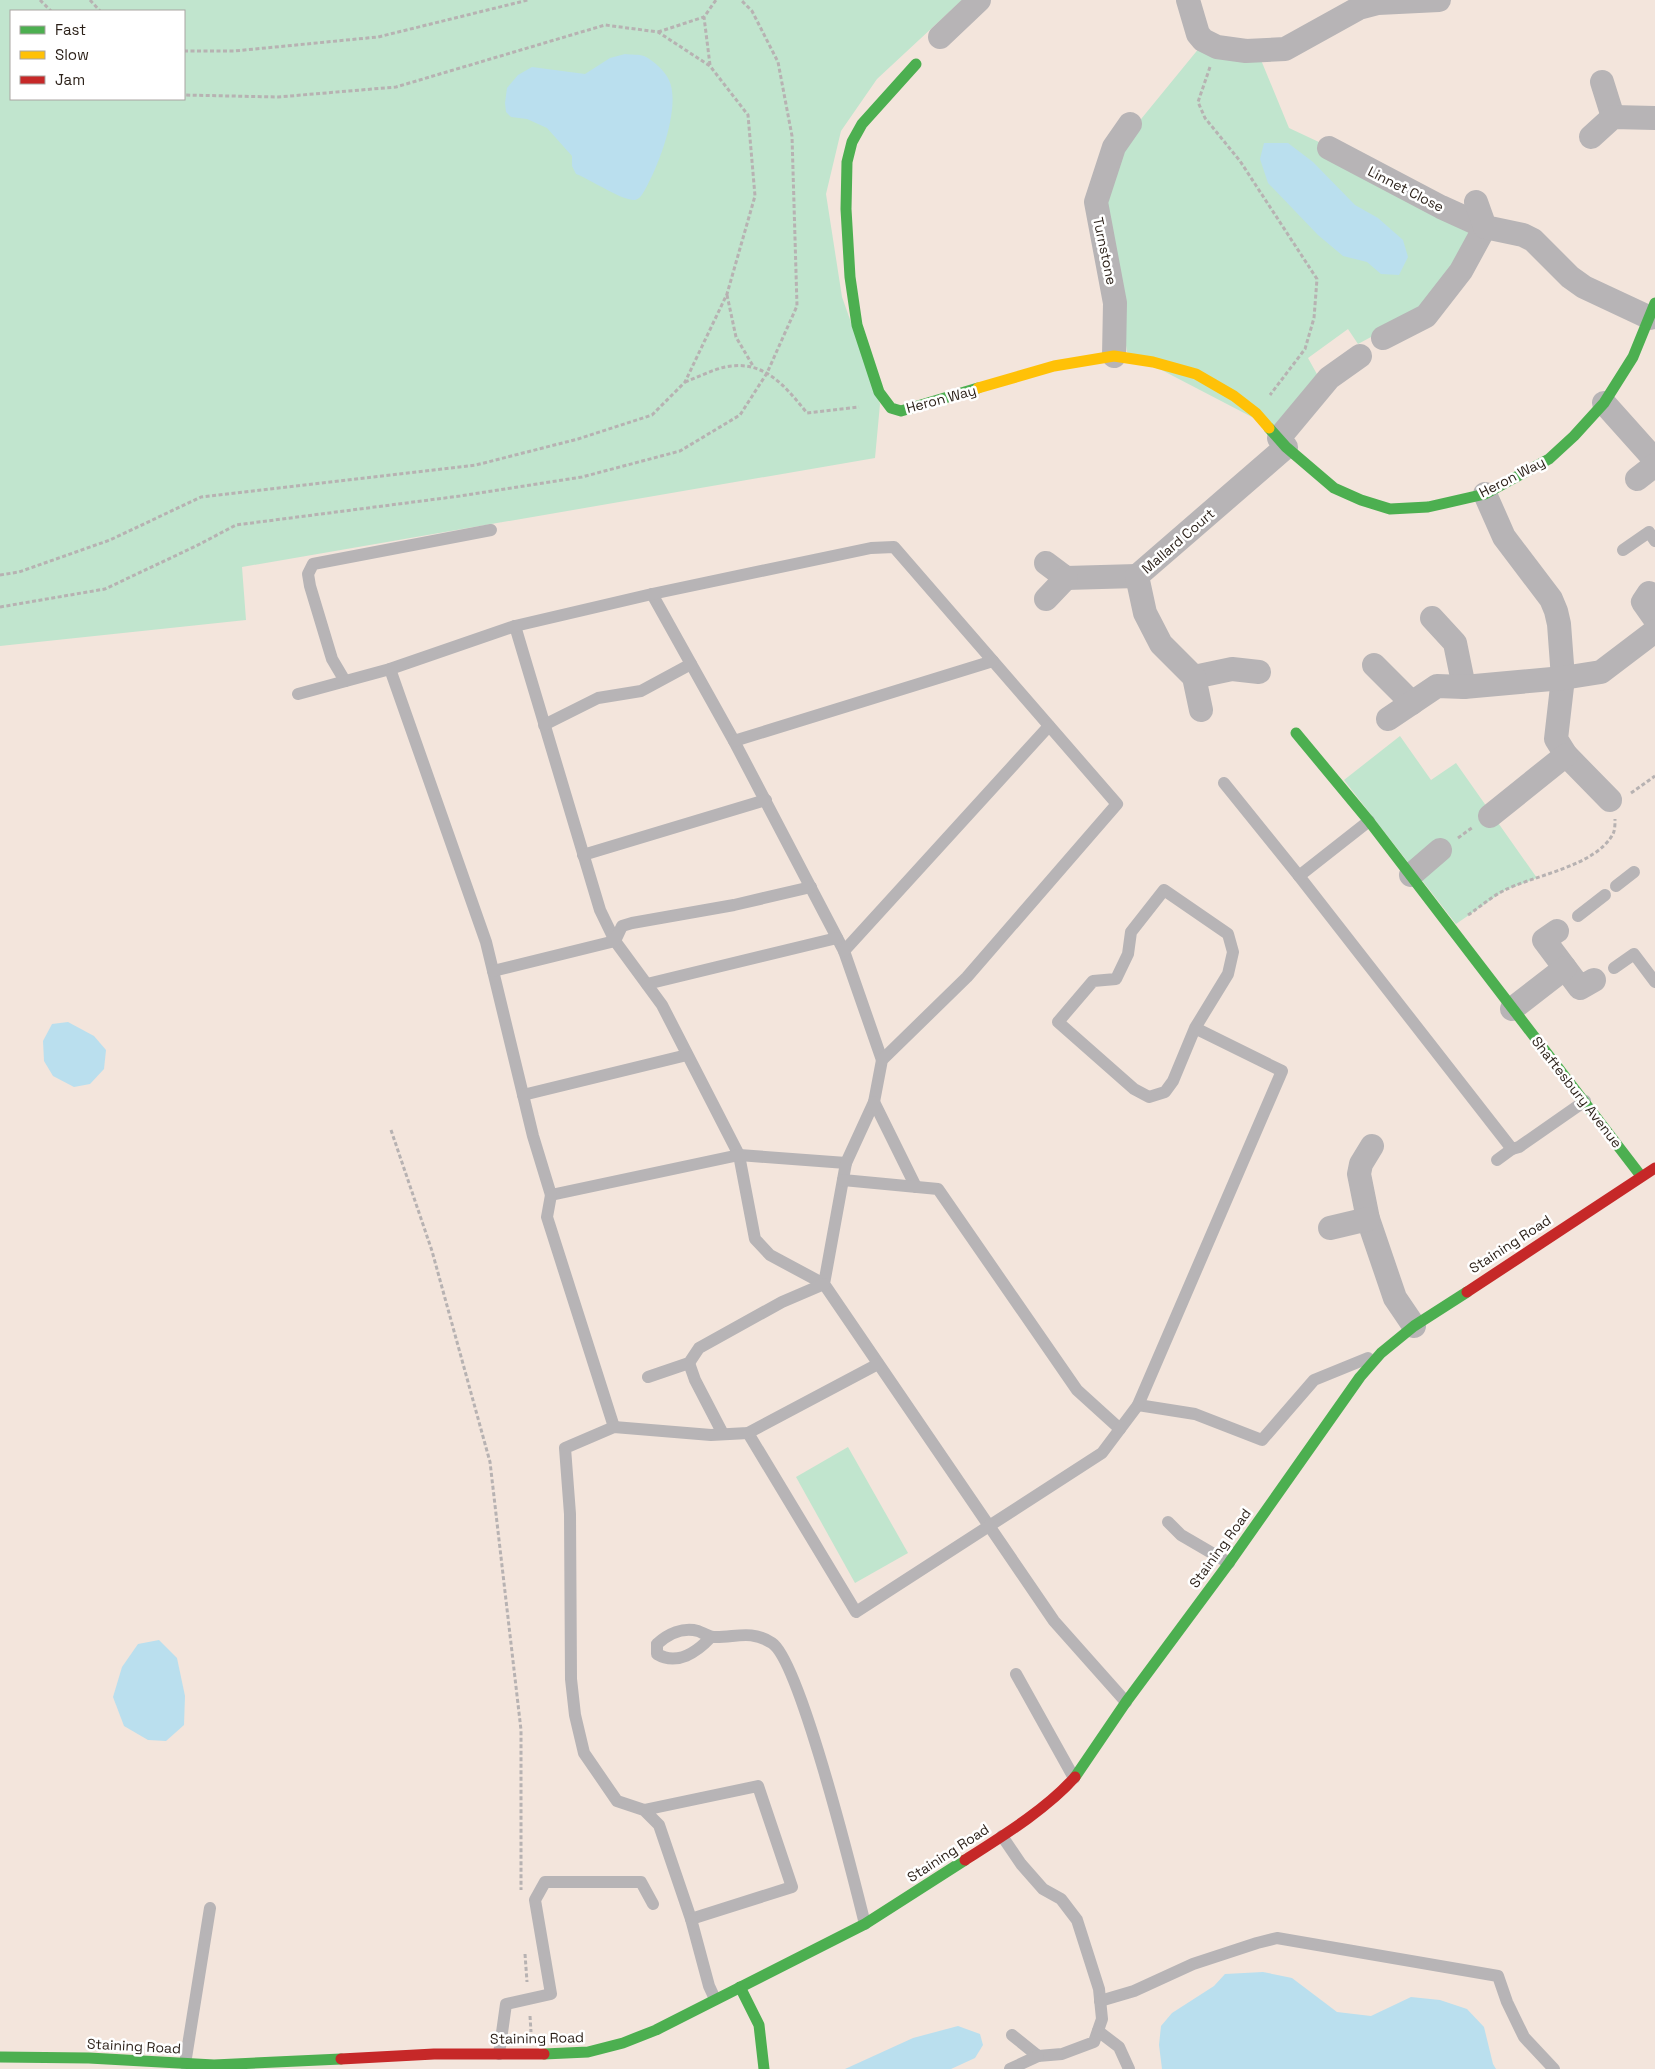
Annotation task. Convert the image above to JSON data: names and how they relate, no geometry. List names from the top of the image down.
{
  "streets": {
    "street": [
      "Linnet Close",
      "Turnstone",
      "Heron Way",
      "Mallard Court",
      "Shaftesbury Avenue",
      "Staining Road"
    ]
  },
  "crossings": [
    ["Linnet Close", "Heron Way"],
    ["Turnstone", "Heron Way"],
    ["Heron Way", "Mallard Court"],
    ["Shaftesbury Avenue", "Staining Road"]
  ],
  "legend": ["Fast", "Slow", "Jam"]
}
